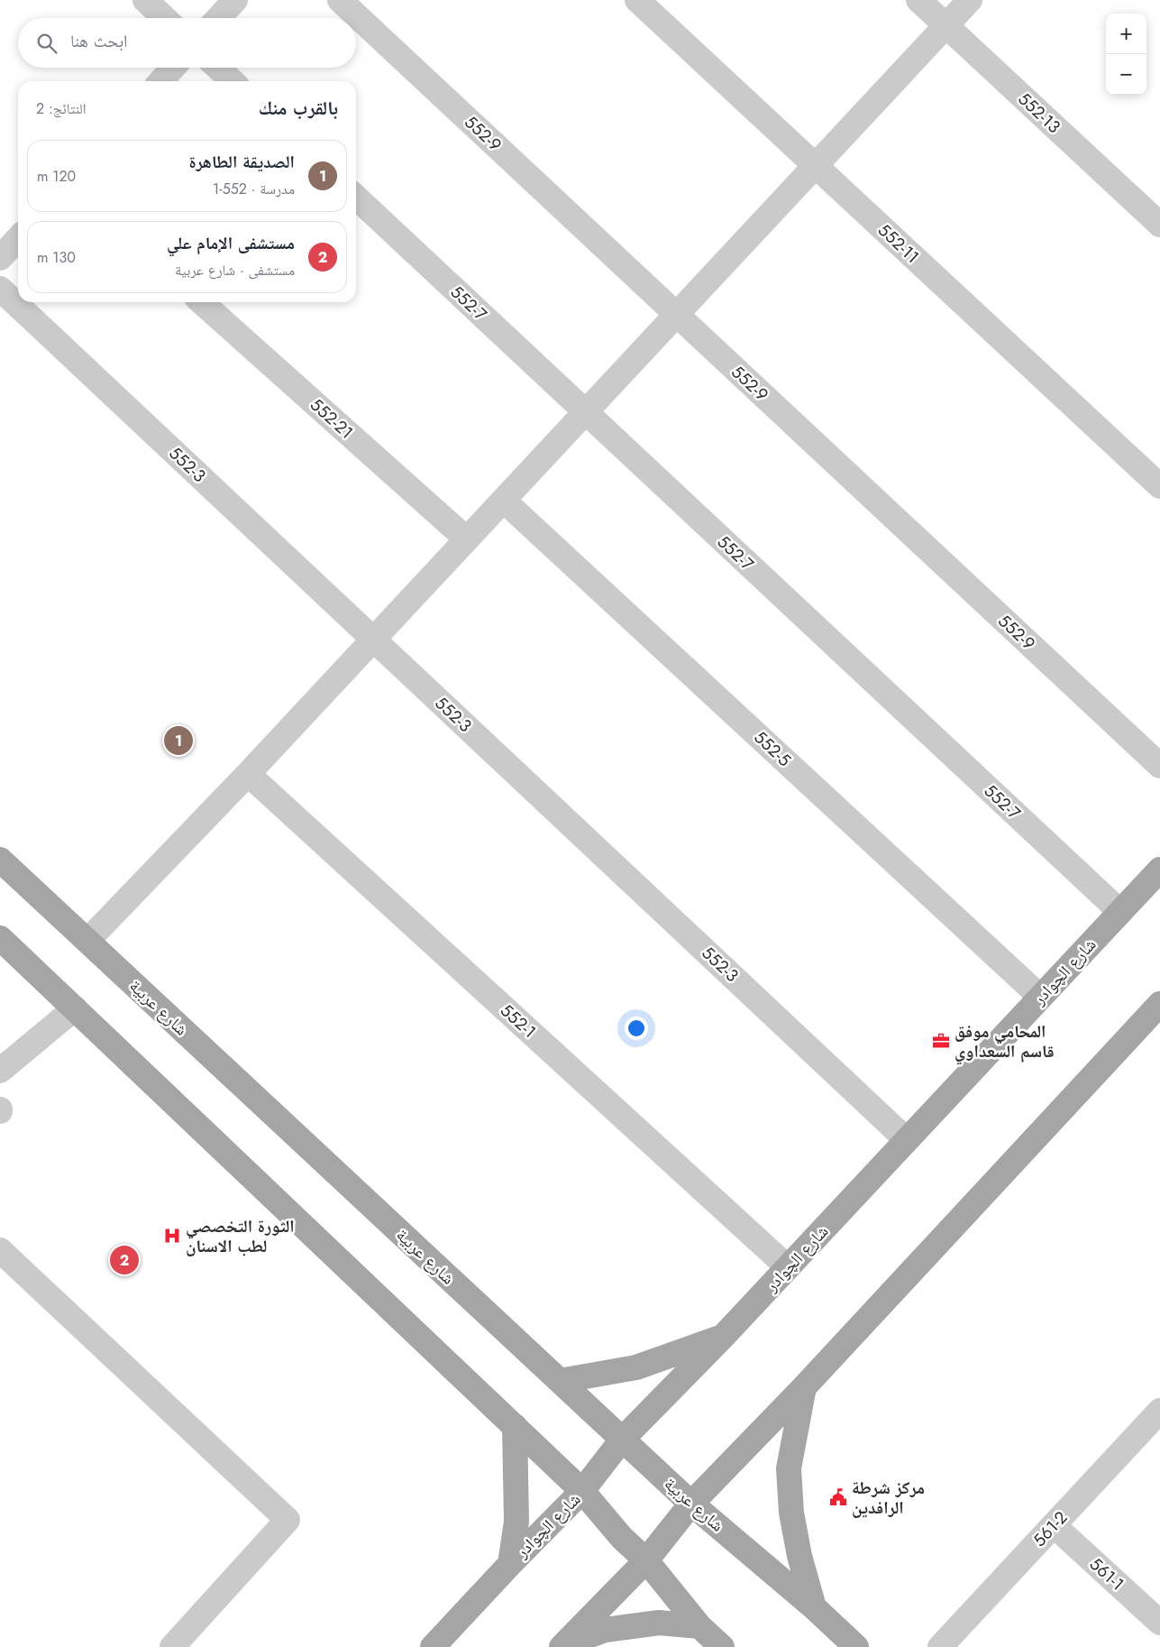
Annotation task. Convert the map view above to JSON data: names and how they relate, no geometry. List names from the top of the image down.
{
  "streets": {
    "main road": ["شارع الچوادر", "شارع عربية"],
    "street": [
      "552-13",
      "552-9",
      "552-11",
      "552-7",
      "552-21",
      "552-3",
      "552-5",
      "552-1",
      "561-2",
      "561-1"
    ]
  },
  "crossings": [
    ["552-7", "شارع الچوادر"],
    ["552-3", "شارع الچوادر"],
    ["552-5", "شارع الچوادر"],
    ["شارع الچوادر", "شارع عربية"],
    ["شارع الچوادر", "552-1"],
    ["561-2", "561-1"]
  ],
  "places": {
    "office": ["المحامي موفق قاسم السعداوي"],
    "hospital": ["الثورة التخصصي لطب الاسنان"],
    "public building": ["مركز شرطة الرافدين"]
  },
  "page": {
    "map_buttons": ["+", "−"],
    "search": "ابحث هنا",
    "heading": ["بالقرب منك", "النتائج: 2"],
    "list": [
      {
        "mark": "1",
        "name": "الصديقة الطاهرة",
        "note": "مدرسة · 552-1",
        "value": "120 m"
      },
      {
        "mark": "2",
        "name": "مستشفى الإمام علي",
        "note": "مستشفى · شارع عربية",
        "value": "130 m"
      }
    ],
    "pins": ["1", "2"]
  }
}
